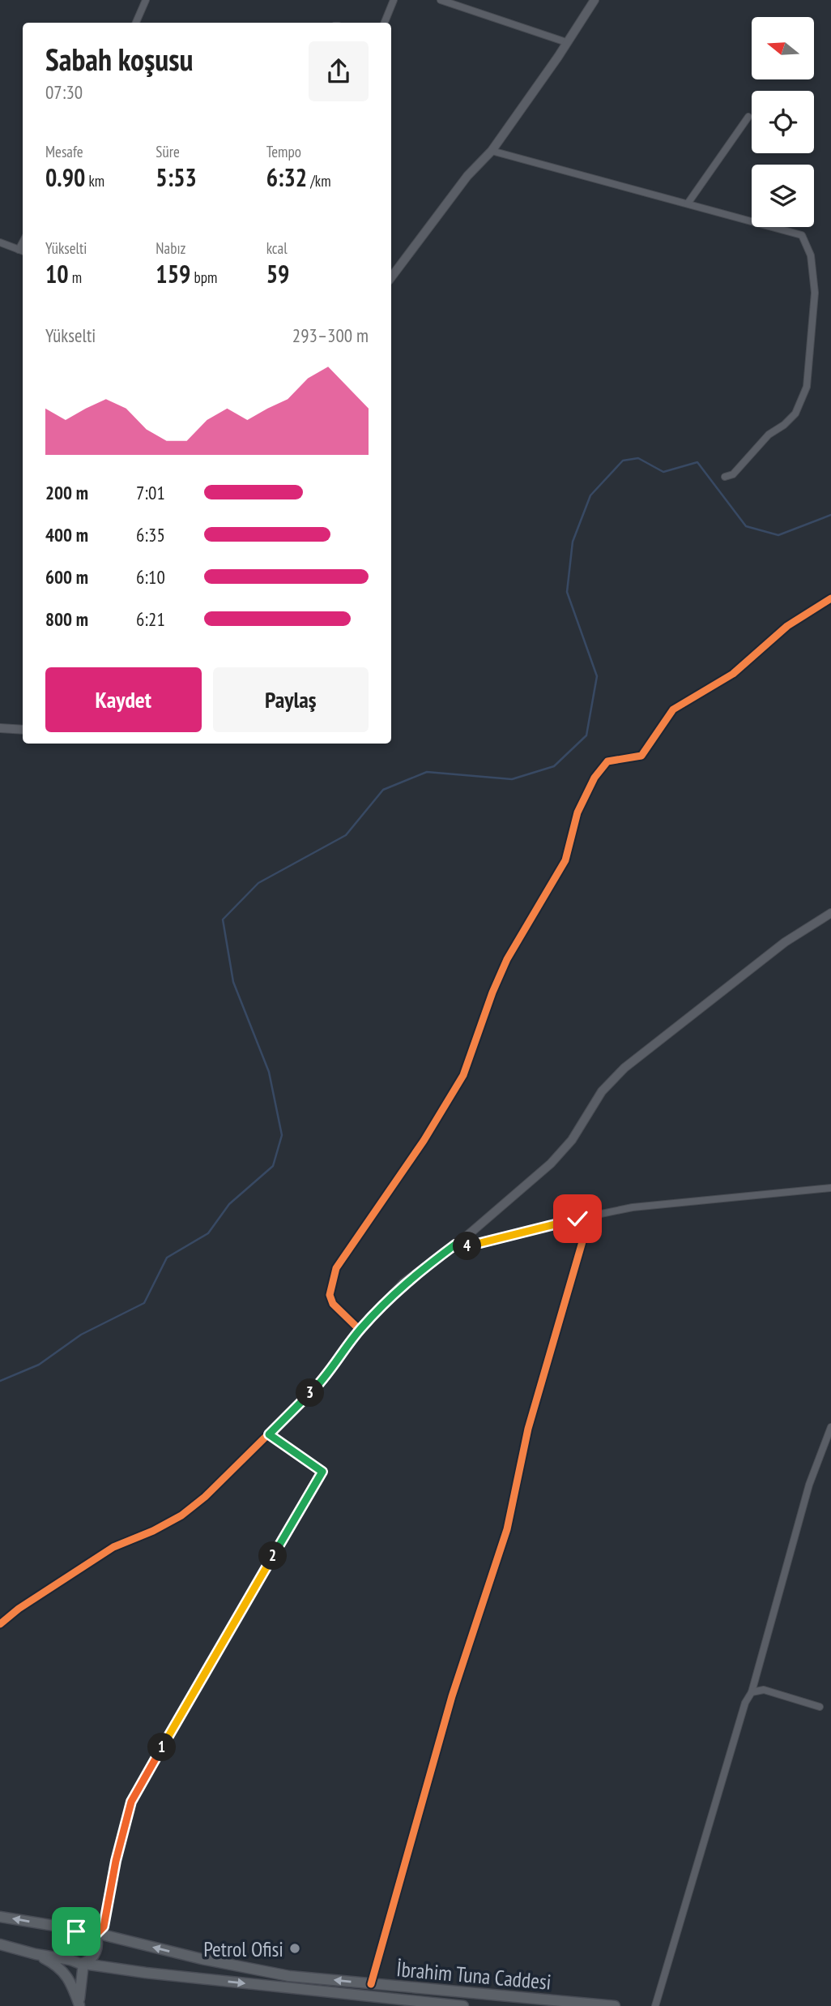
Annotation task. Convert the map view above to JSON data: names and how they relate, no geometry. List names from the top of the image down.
{
  "streets": {
    "main road": ["İbrahim Tuna Caddesi"]
  },
  "places": ["Petrol Ofisi"],
  "north": "left",
  "page": {
    "heading": ["Sabah koşusu", "07:30"],
    "stats": [
      ["Mesafe", "0.90 km"],
      ["Süre", "5:53"],
      ["Tempo", "6:32 /km"],
      ["Yükselti", "10 m"],
      ["Nabız", "159 bpm"],
      ["kcal", "59"]
    ],
    "chart": ["Yükselti", "293–300 m"],
    "list": [
      {
        "name": "200 m",
        "note": "7:01"
      },
      {
        "name": "400 m",
        "note": "6:35"
      },
      {
        "name": "600 m",
        "note": "6:10"
      },
      {
        "name": "800 m",
        "note": "6:21"
      }
    ],
    "buttons": ["Kaydet", "Paylaş"],
    "pins": [
      "4",
      "3",
      "2",
      "1"
    ]
  }
}
